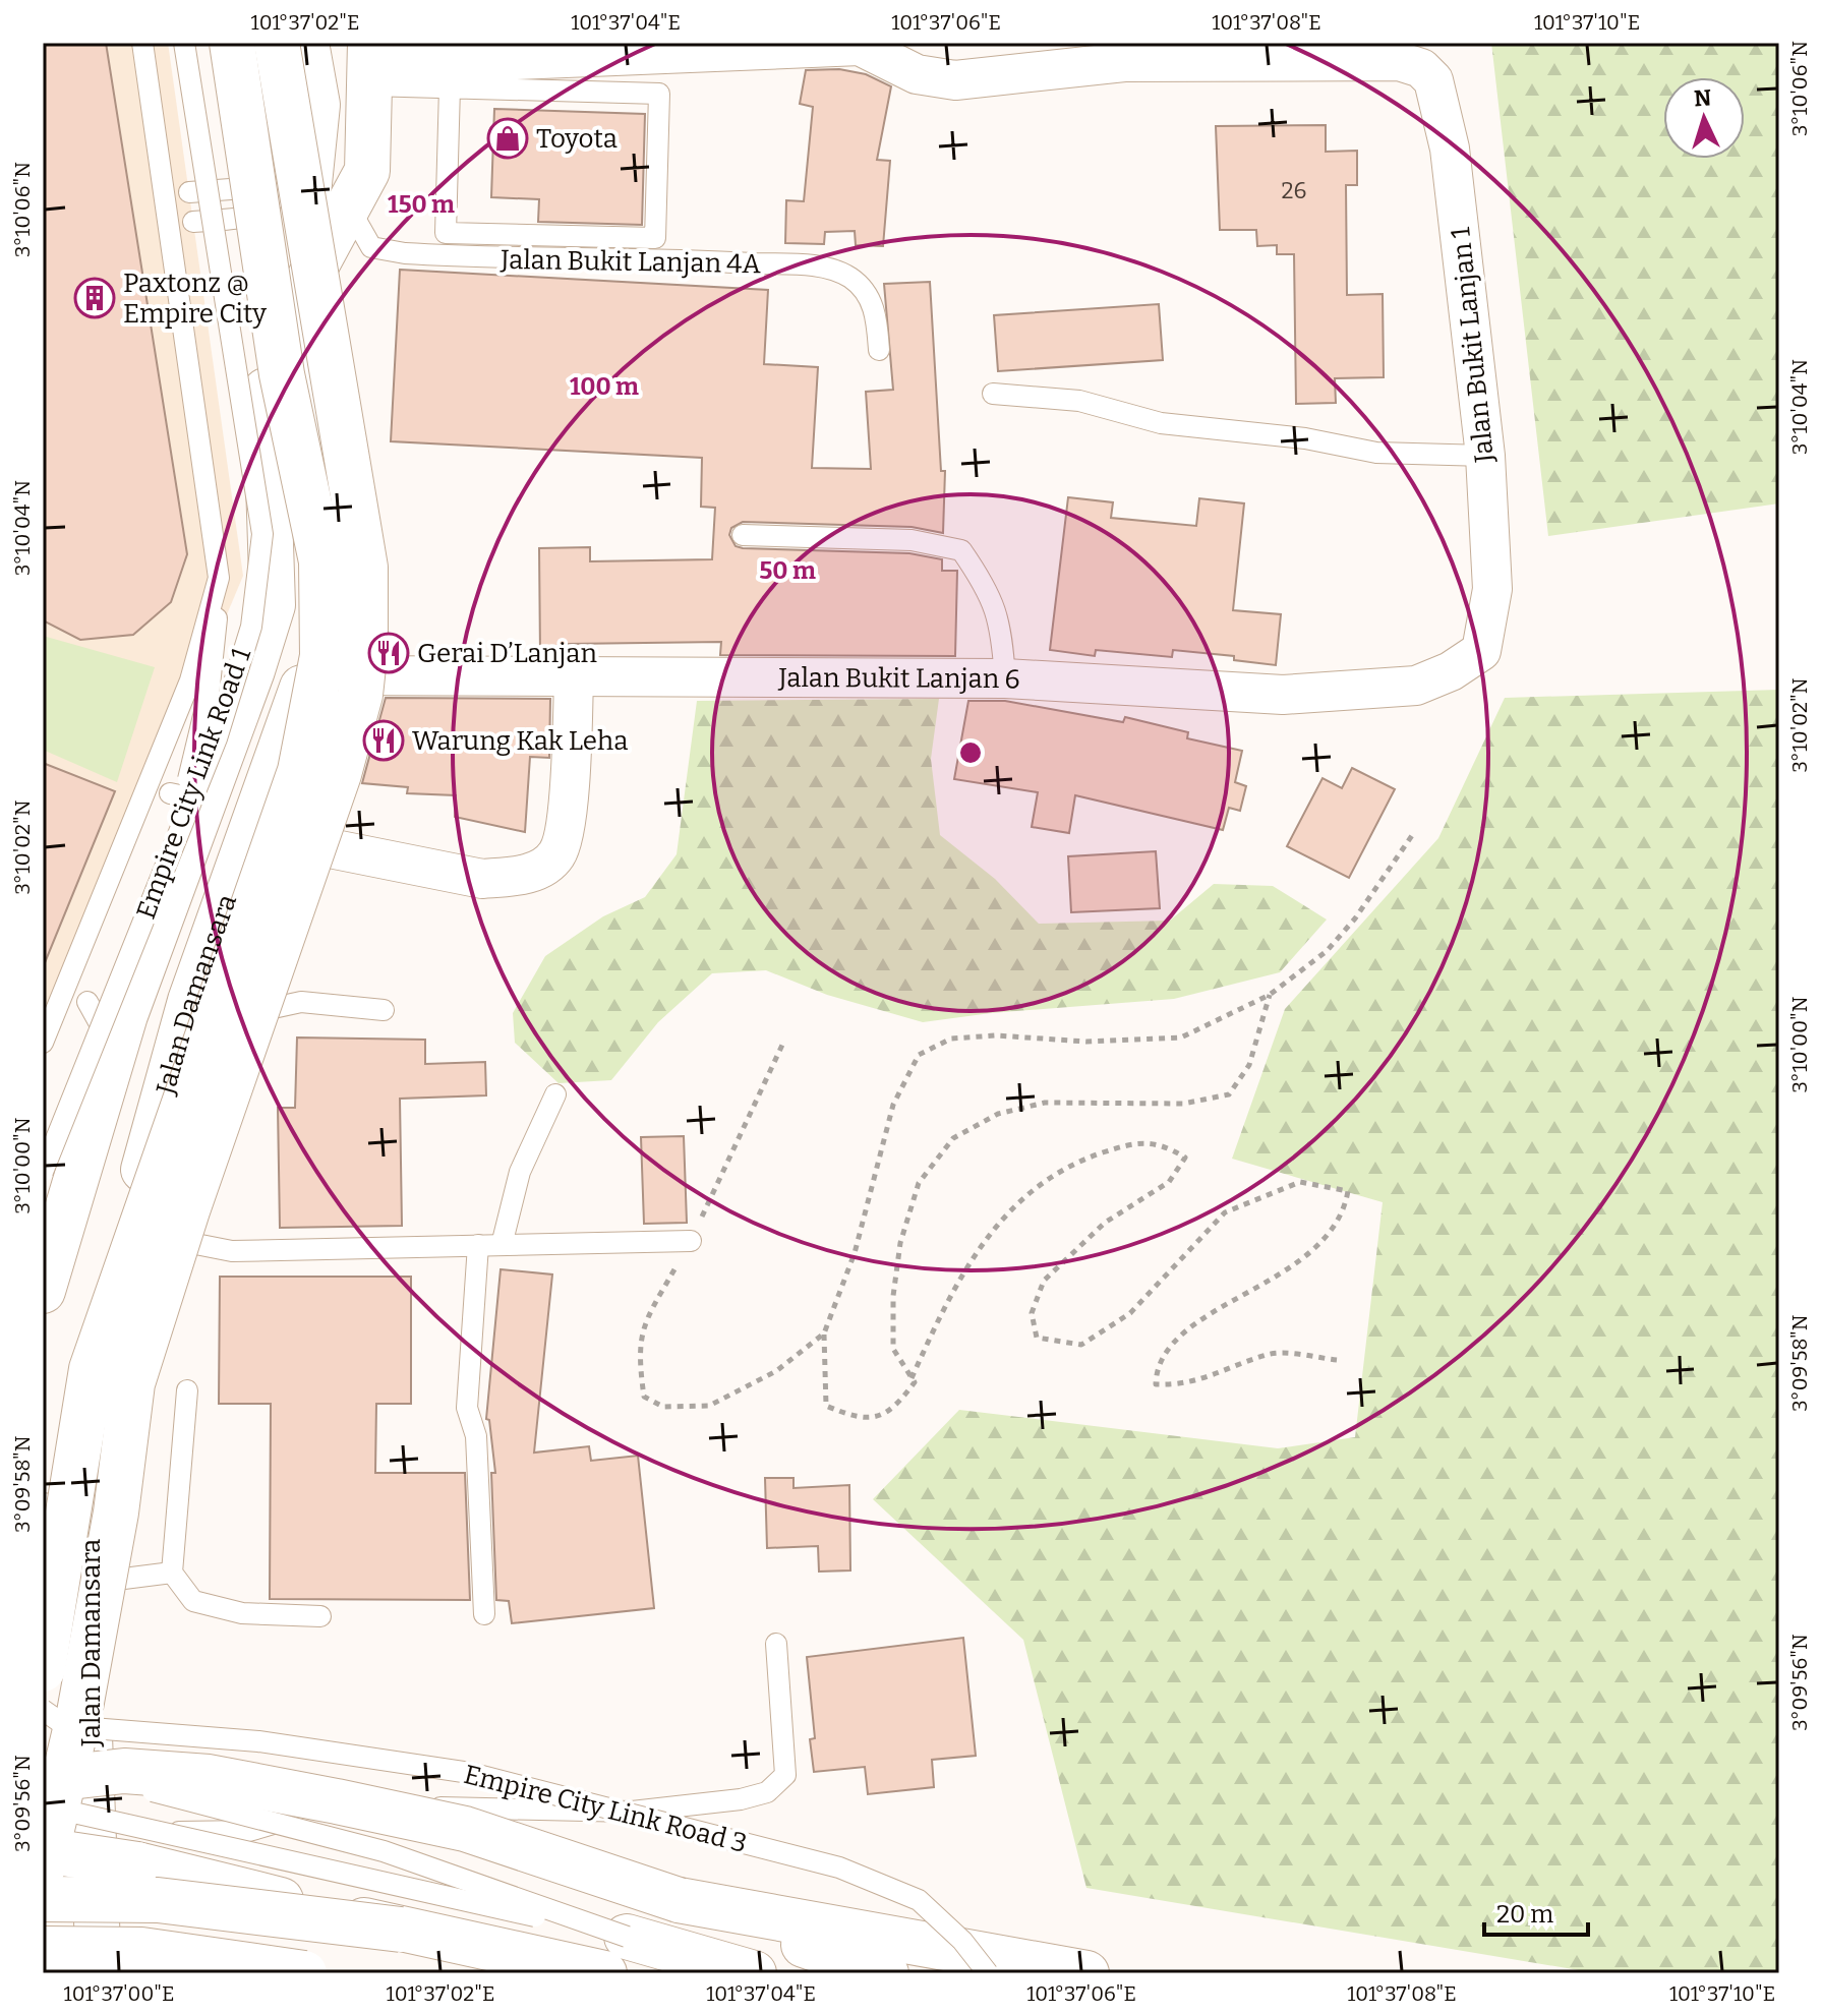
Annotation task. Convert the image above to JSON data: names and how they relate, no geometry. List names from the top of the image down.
{
  "streets": {
    "main road": ["Jalan Damansara"],
    "street": ["Jalan Bukit Lanjan 1", "Jalan Bukit Lanjan 6"],
    "lane": ["Jalan Bukit Lanjan 4A", "Empire City Link Road 1", "Empire City Link Road 3"]
  },
  "crossings": [
    ["Jalan Bukit Lanjan 1", "Jalan Bukit Lanjan 6"],
    ["Jalan Bukit Lanjan 6", "Jalan Damansara"]
  ],
  "places": {
    "shop": ["Toyota"],
    "building": ["Paxtonz @ Empire City"],
    "restaurant": ["Gerai D’Lanjan", "Warung Kak Leha"]
  },
  "house_numbers": ["26"],
  "scale_bar": "20 m",
  "north": "top",
  "coordinates": [
    "101°37'02\"E",
    "101°37'04\"E",
    "101°37'06\"E",
    "101°37'08\"E",
    "101°37'10\"E",
    "3°10'06\"N",
    "3°10'04\"N",
    "3°10'02\"N",
    "3°10'00\"N",
    "3°09'58\"N",
    "3°09'56\"N",
    "101°37'00\"E"
  ],
  "rings": ["150 m", "100 m", "50 m"]
}
